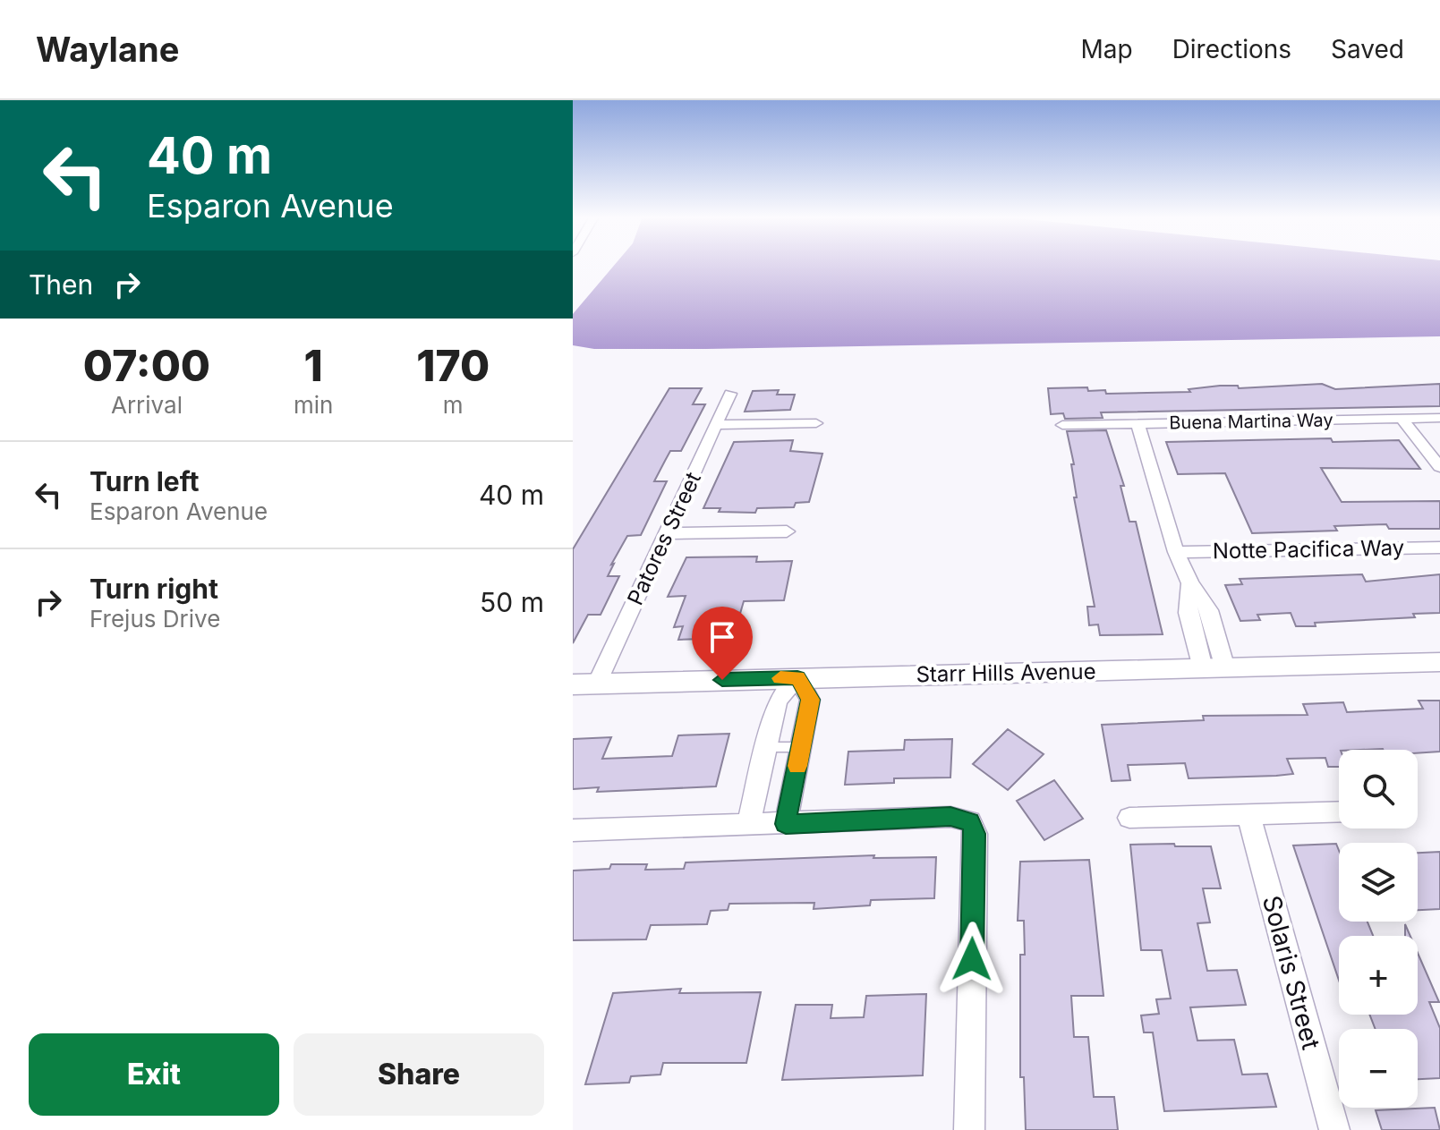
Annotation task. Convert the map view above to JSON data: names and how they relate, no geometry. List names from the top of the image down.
{
  "streets": {
    "street": [
      "Buena Martina Way",
      "Patores Street",
      "Notte Pacifica Way",
      "Starr Hills Avenue",
      "Solaris Street"
    ]
  },
  "crossings": [
    ["Patores Street", "Starr Hills Avenue"]
  ],
  "page": {
    "header": "Waylane",
    "nav": ["Map", "Directions", "Saved"],
    "turn": ["40 m", "Esparon Avenue"],
    "then": "Then",
    "eta": [
      "07:00",
      "Arrival",
      "1",
      "min",
      "170",
      "m"
    ],
    "list": [
      {
        "name": "Turn left",
        "note": "Esparon Avenue",
        "value": "40 m"
      },
      {
        "name": "Turn right",
        "note": "Frejus Drive",
        "value": "50 m"
      }
    ],
    "map_buttons": ["+", "−"],
    "buttons": ["Exit", "Share"]
  }
}
